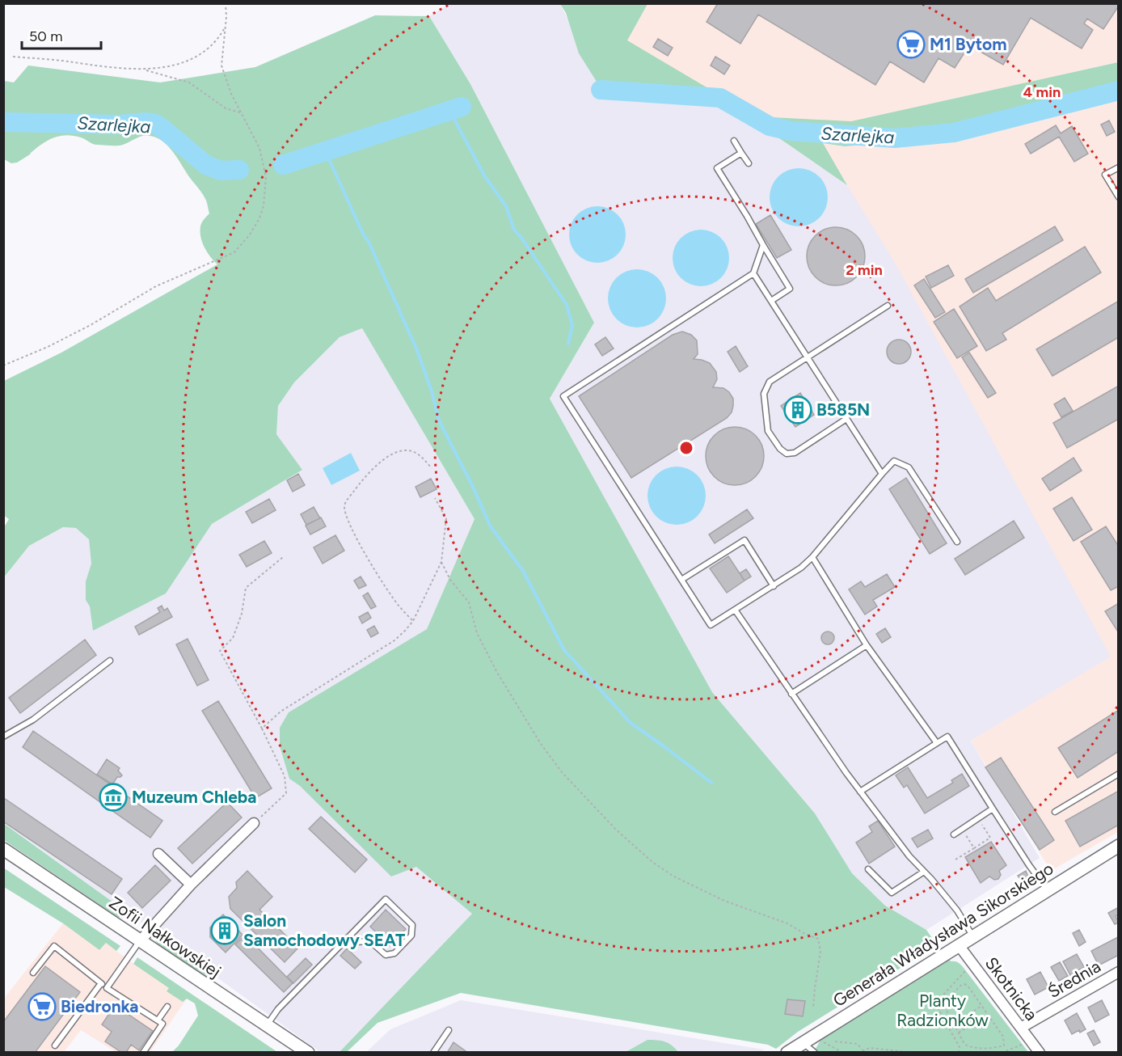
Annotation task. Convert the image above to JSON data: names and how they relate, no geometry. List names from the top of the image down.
{
  "streets": {
    "street": [
      "Generała Władysława Sikorskiego",
      "Zofii Nałkowskiej",
      "Średnia",
      "Skotnicka"
    ]
  },
  "crossings": [
    ["Generała Władysława Sikorskiego", "Skotnicka"],
    ["Średnia", "Skotnicka"]
  ],
  "water": ["Szarlejka"],
  "parks": ["Planty Radzionków"],
  "places": {
    "supermarket": ["M1 Bytom", "Biedronka"],
    "building": ["B585N", "Salon Samochodowy SEAT"],
    "museum": ["Muzeum Chleba"]
  },
  "scale_bar": "50 m",
  "rings": ["4 min", "2 min"]
}
